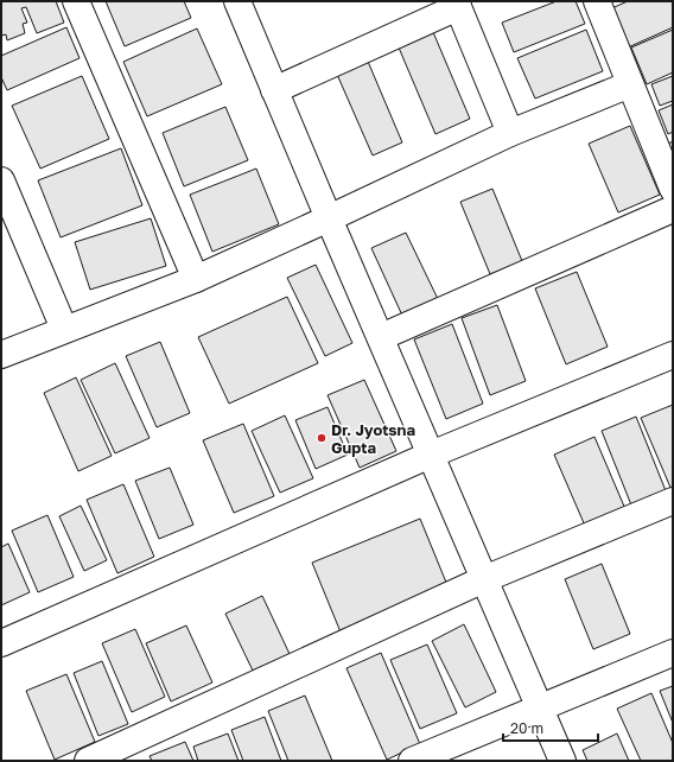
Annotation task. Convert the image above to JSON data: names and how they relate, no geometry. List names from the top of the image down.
{
  "places": ["Dr. Jyotsna Gupta"],
  "scale_bar": "20 m"
}
